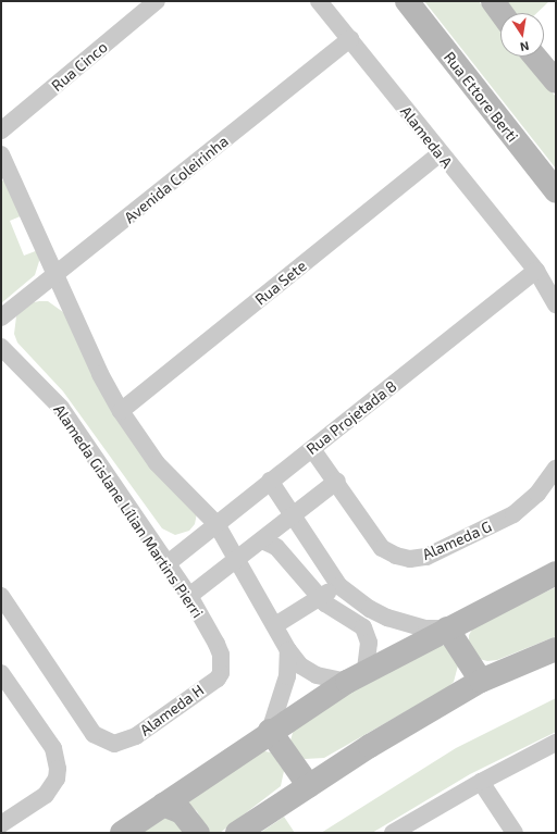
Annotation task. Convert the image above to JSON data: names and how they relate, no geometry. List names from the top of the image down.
{
  "streets": {
    "street": [
      "Rua Cinco",
      "Rua Ettore Berti",
      "Alameda A",
      "Avenida Coleirinha",
      "Rua Sete",
      "Rua Projetada 8",
      "Alameda Gislane Lílian Martins Pierri",
      "Alameda G",
      "Alameda H"
    ]
  },
  "crossings": [
    ["Alameda A", "Avenida Coleirinha"],
    ["Alameda A", "Rua Sete"],
    ["Alameda A", "Rua Projetada 8"],
    ["Rua Projetada 8", "Alameda Gislane Lílian Martins Pierri"],
    ["Rua Projetada 8", "Alameda G"],
    ["Alameda Gislane Lílian Martins Pierri", "Alameda H"]
  ],
  "north": "bottom"
}
